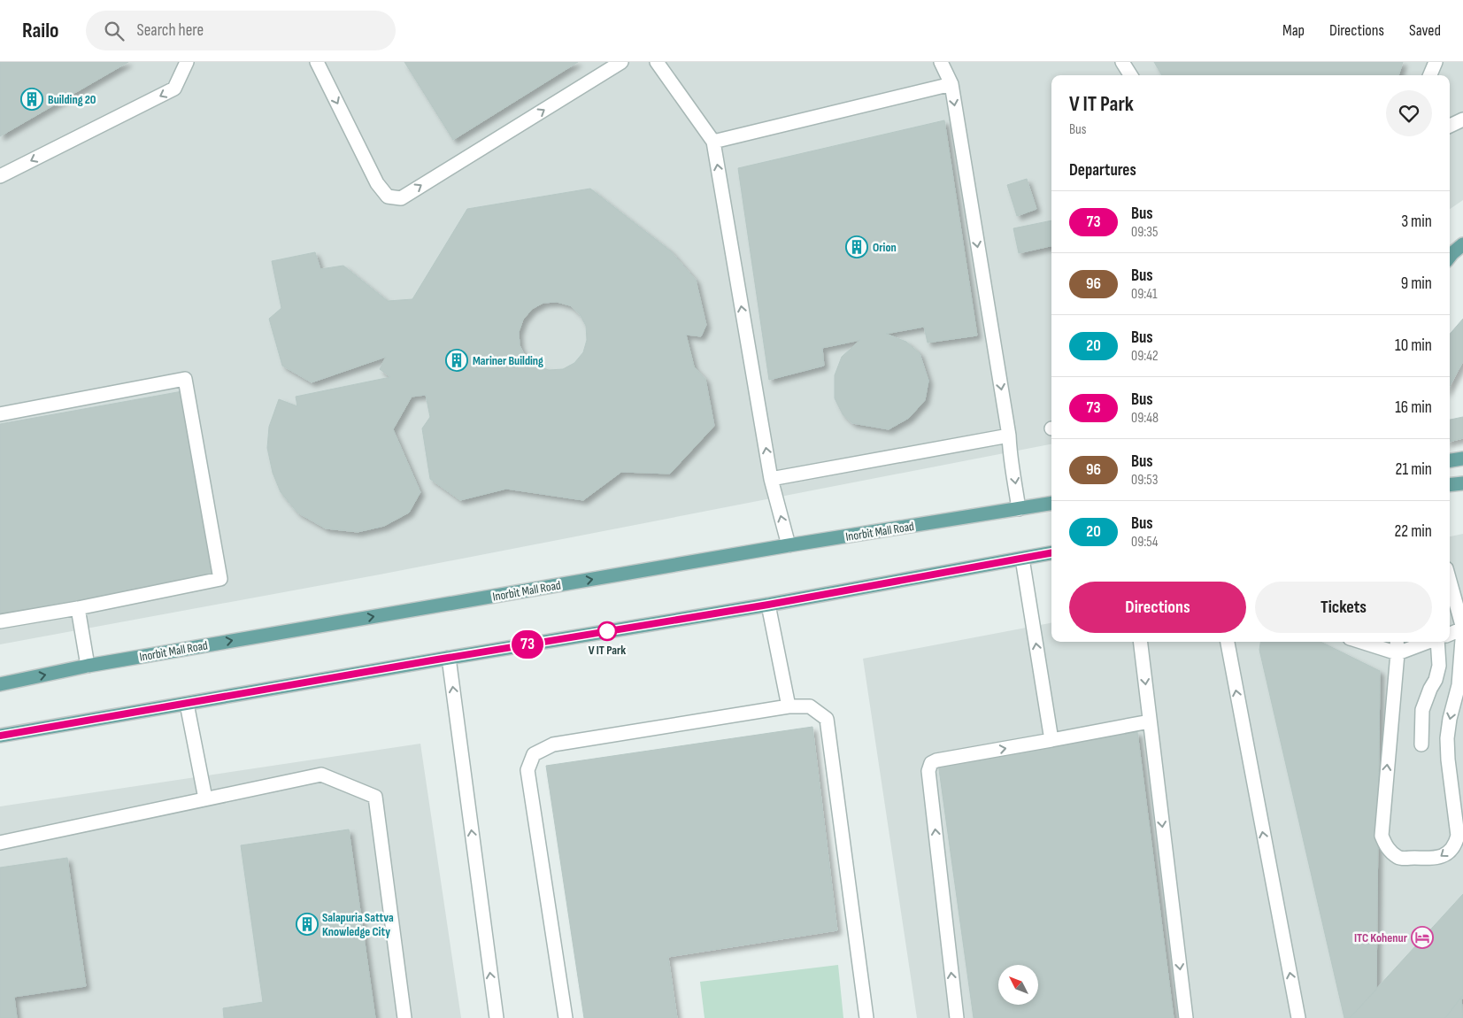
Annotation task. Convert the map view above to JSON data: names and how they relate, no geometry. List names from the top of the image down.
{
  "streets": {
    "main road": ["Inorbit Mall Road"]
  },
  "places": {
    "building": [
      "Building 20",
      "Orion",
      "Mariner Building",
      "Salapuria Sattva Knowledge City"
    ],
    "other": ["V IT Park"],
    "hotel": ["ITC Kohenur"]
  },
  "lines": ["bus line 73"],
  "north": "top left",
  "page": {
    "header": "Railo",
    "search": "Search here",
    "nav": ["Map", "Directions", "Saved"],
    "on_map": "73",
    "heading": [
      ["V IT Park", "Bus"],
      "Departures"
    ],
    "list": [
      {
        "mark": "73",
        "name": "Bus",
        "note": "09:35",
        "value": "3 min"
      },
      {
        "mark": "96",
        "name": "Bus",
        "note": "09:41",
        "value": "9 min"
      },
      {
        "mark": "20",
        "name": "Bus",
        "note": "09:42",
        "value": "10 min"
      },
      {
        "mark": "73",
        "name": "Bus",
        "note": "09:48",
        "value": "16 min"
      },
      {
        "mark": "96",
        "name": "Bus",
        "note": "09:53",
        "value": "21 min"
      },
      {
        "mark": "20",
        "name": "Bus",
        "note": "09:54",
        "value": "22 min"
      }
    ],
    "buttons": ["Directions", "Tickets"]
  }
}
